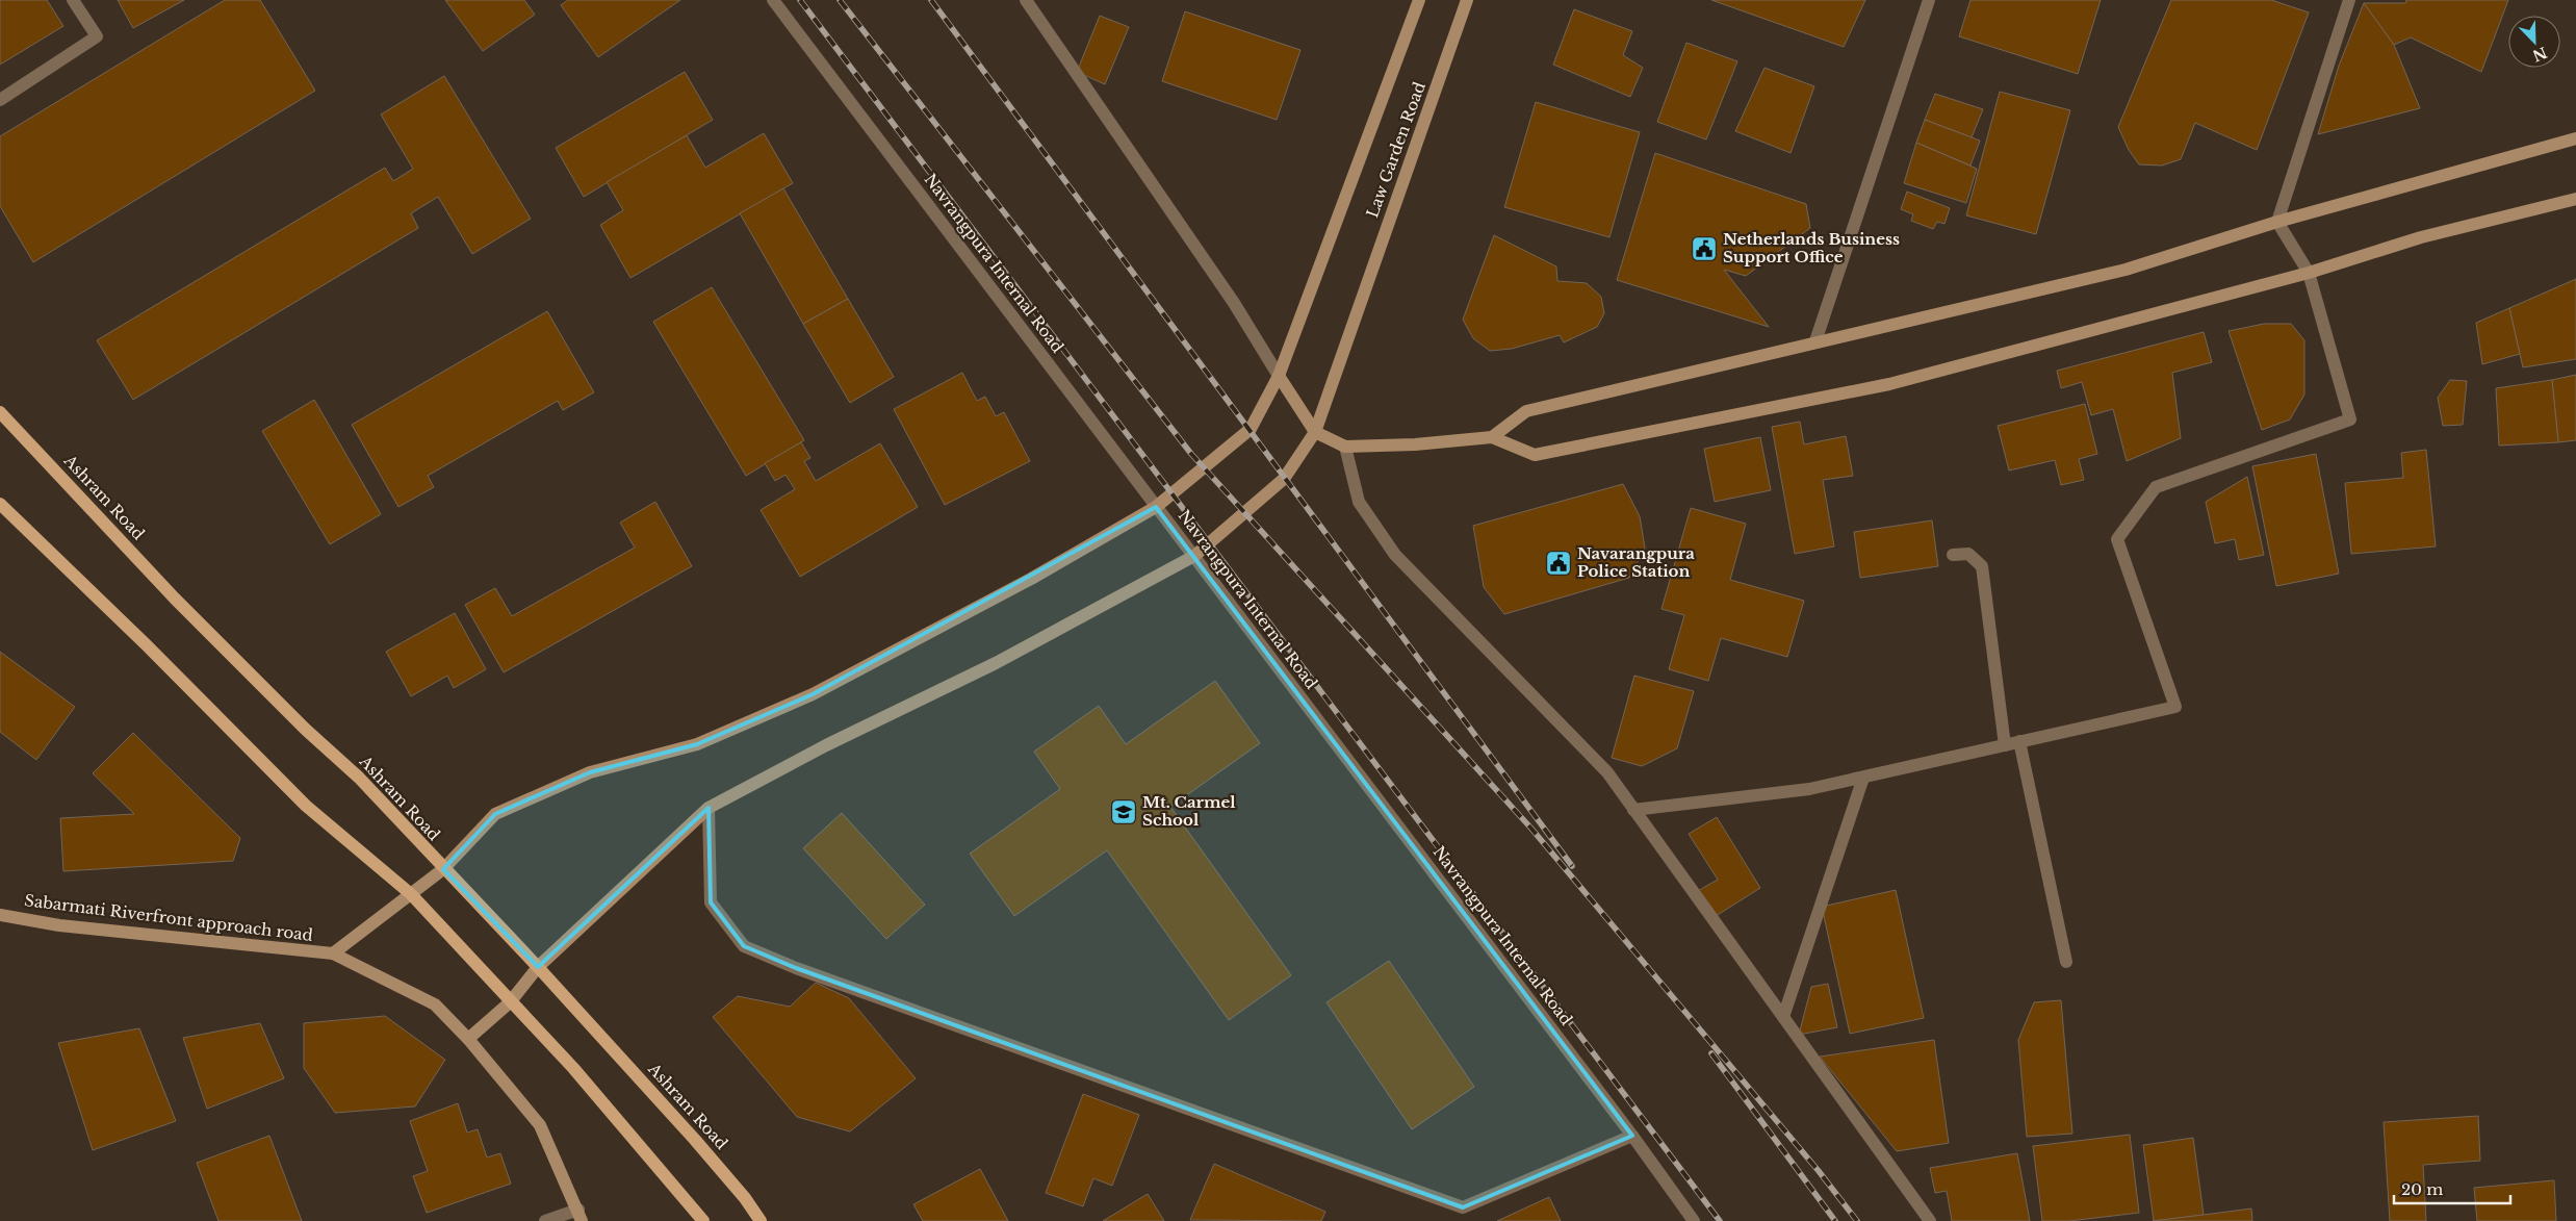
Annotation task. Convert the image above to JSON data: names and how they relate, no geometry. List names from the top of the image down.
{
  "streets": {
    "main road": ["Law Garden Road", "Ashram Road", "Sabarmati Riverfront approach road"],
    "street": ["Navrangpura Internal Road"]
  },
  "crossings": [
    ["Law Garden Road", "Navrangpura Internal Road"],
    ["Law Garden Road", "Ashram Road"]
  ],
  "places": {
    "public building": ["Netherlands Business Support Office", "Navarangpura Police Station"],
    "school or university": ["Mt. Carmel School"]
  },
  "scale_bar": "20 m",
  "north": "bottom right"
}
